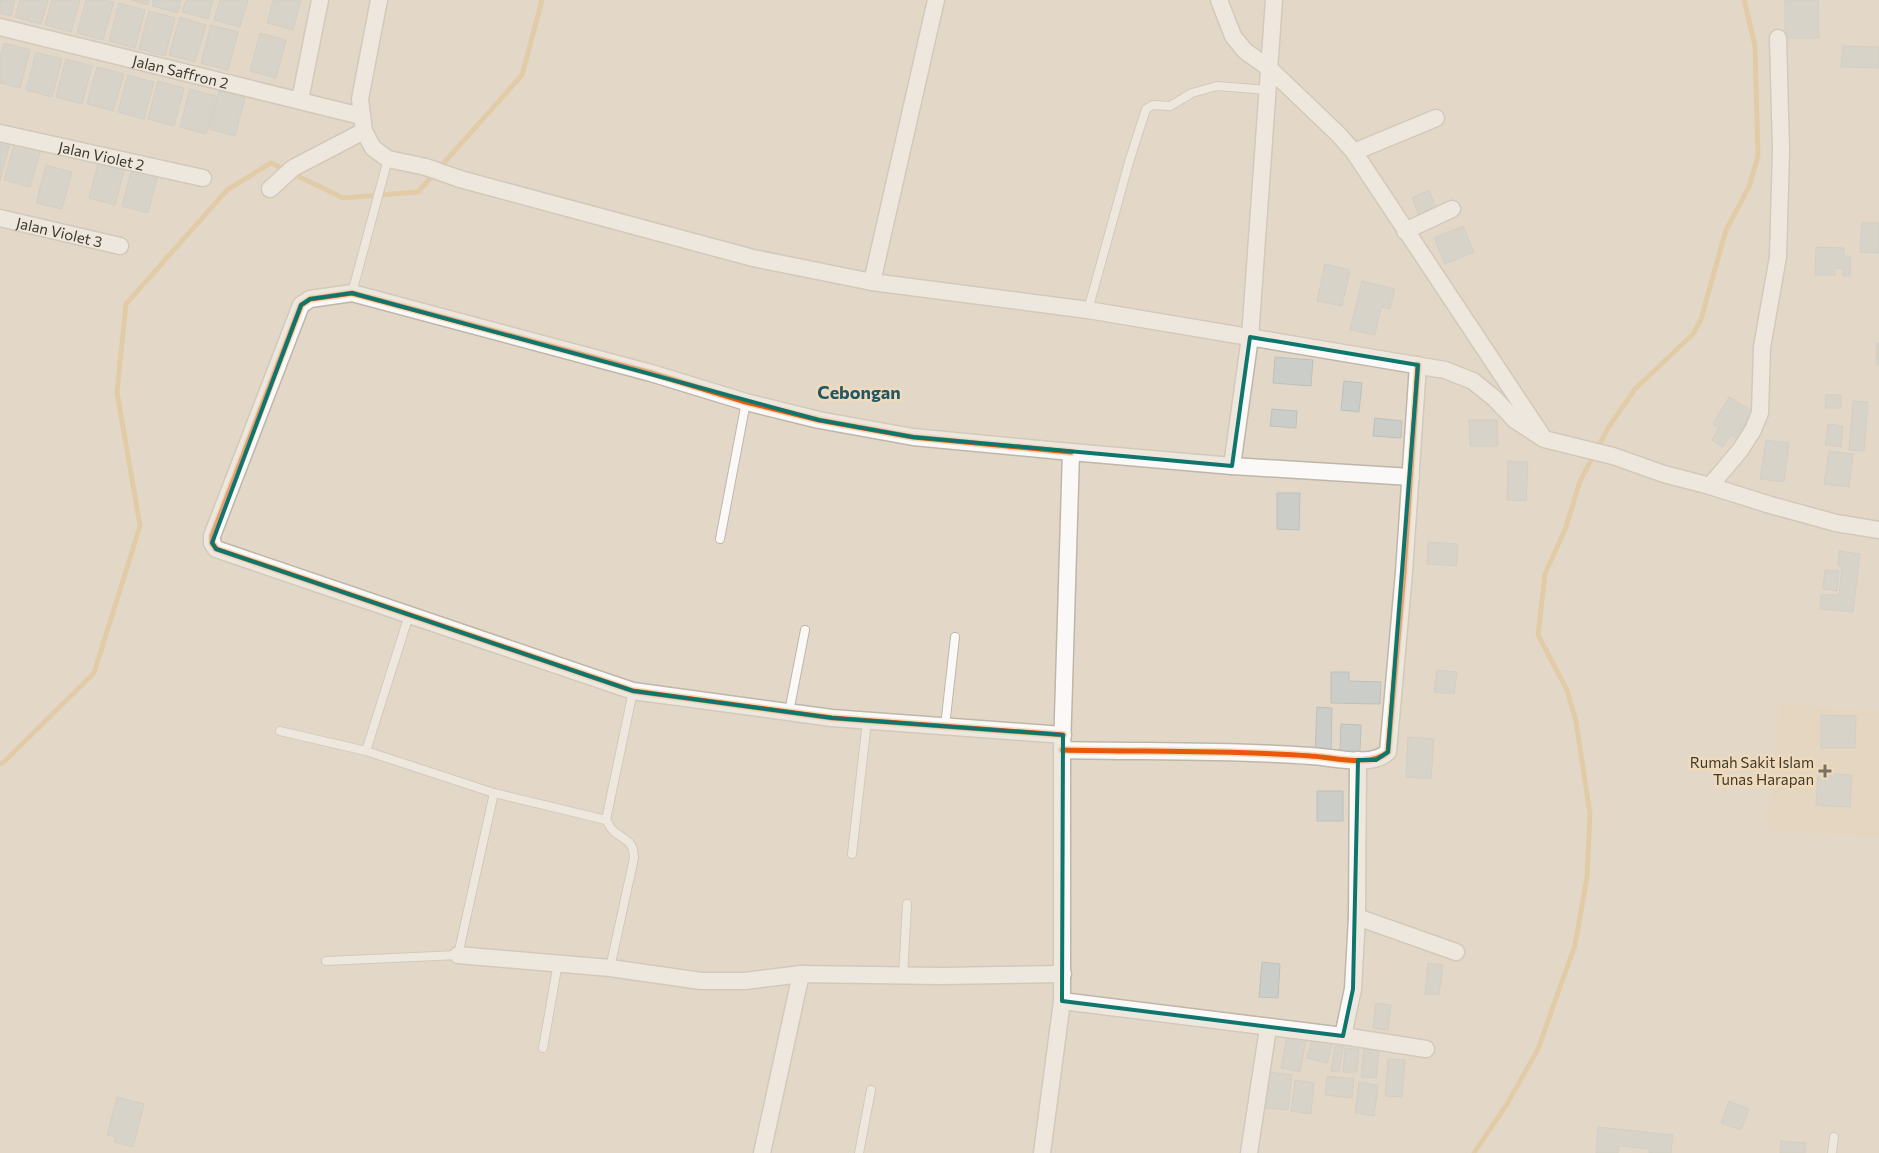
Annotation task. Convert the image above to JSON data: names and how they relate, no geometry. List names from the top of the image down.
{
  "streets": {
    "street": ["Jalan Saffron 2", "Jalan Violet 2", "Jalan Violet 3"]
  },
  "districts": ["Cebongan"],
  "places": {
    "health": ["Rumah Sakit Islam Tunas Harapan"]
  }
}
